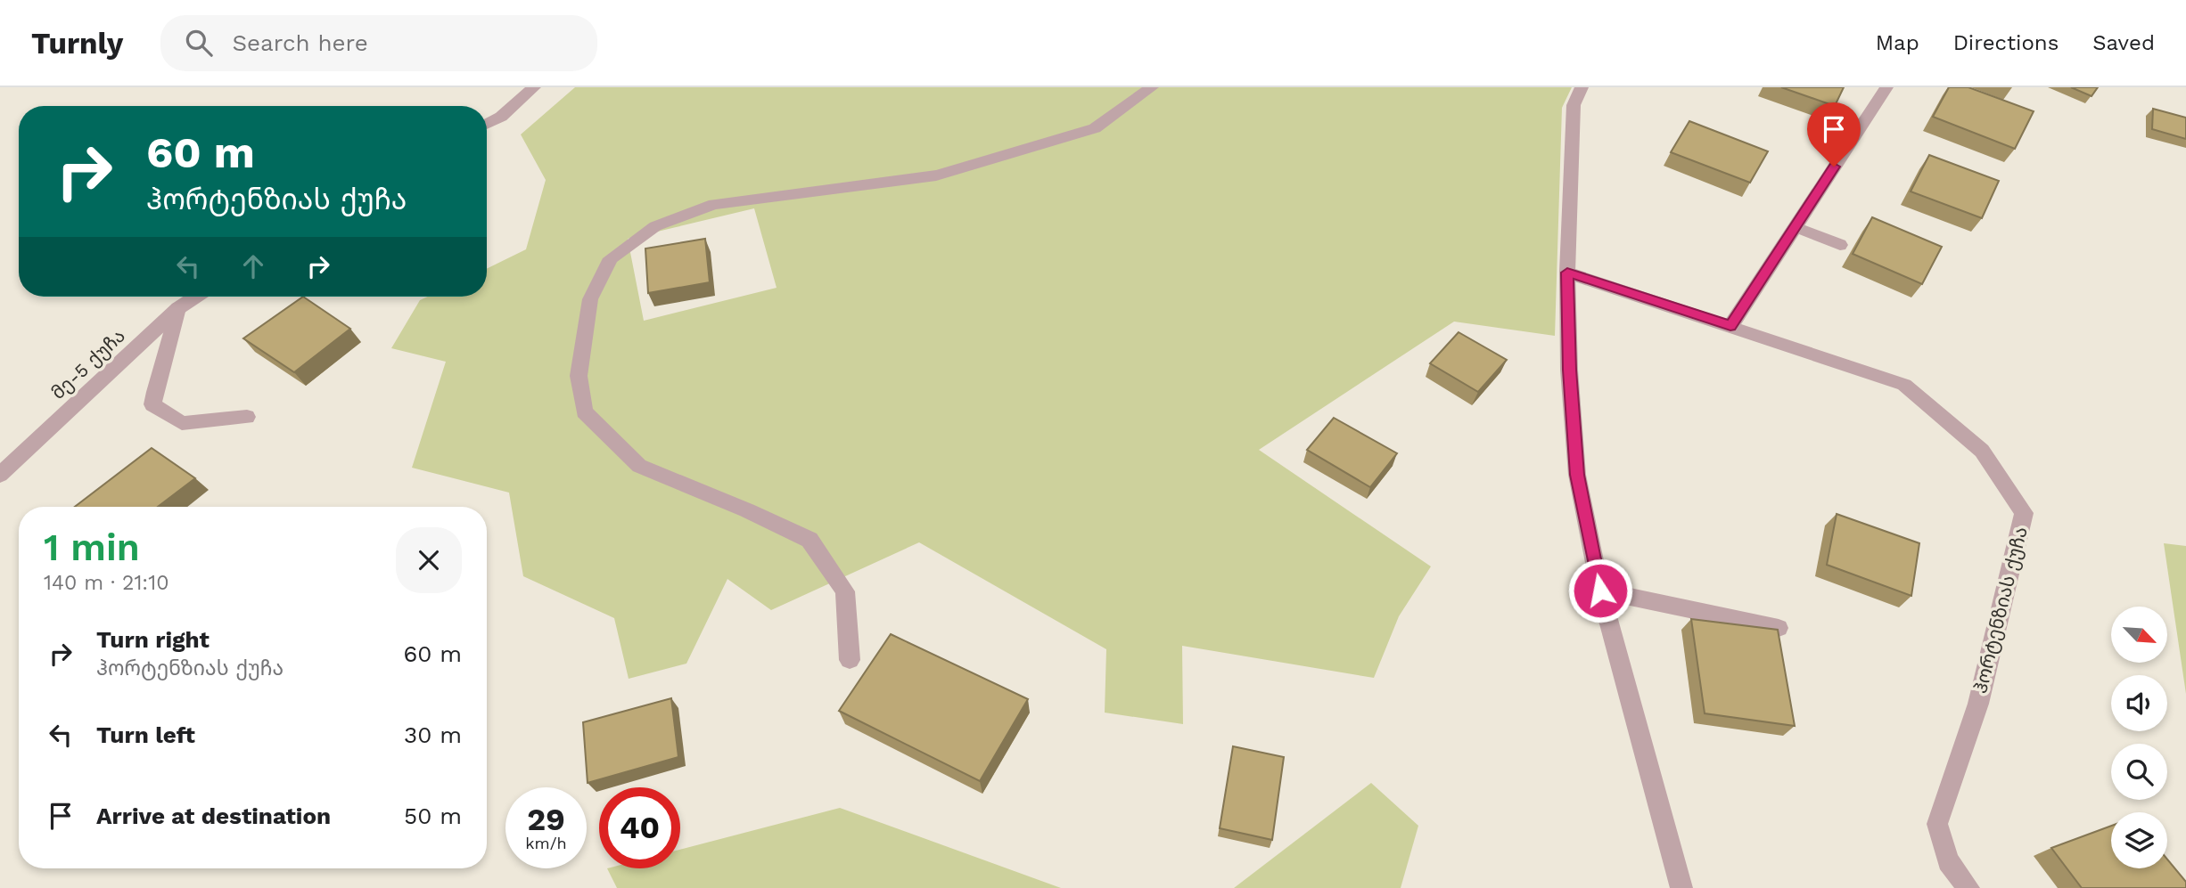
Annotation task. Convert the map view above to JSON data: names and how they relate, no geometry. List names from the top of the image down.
{
  "streets": {
    "street": ["მე-5 ქუჩა", "ჰორტენზიას ქუჩა"]
  },
  "north": "bottom right",
  "page": {
    "header": "Turnly",
    "search": "Search here",
    "nav": ["Map", "Directions", "Saved"],
    "turn": ["60 m", "ჰორტენზიას ქუჩა"],
    "heading": ["1 min", "140 m · 21:10"],
    "list": [
      {
        "name": "Turn right",
        "note": "ჰორტენზიას ქუჩა",
        "value": "60 m"
      },
      {
        "name": "Turn left",
        "value": "30 m"
      },
      {
        "name": "Arrive at destination",
        "value": "50 m"
      }
    ],
    "speed": "29 km/h",
    "limit": "40"
  }
}
